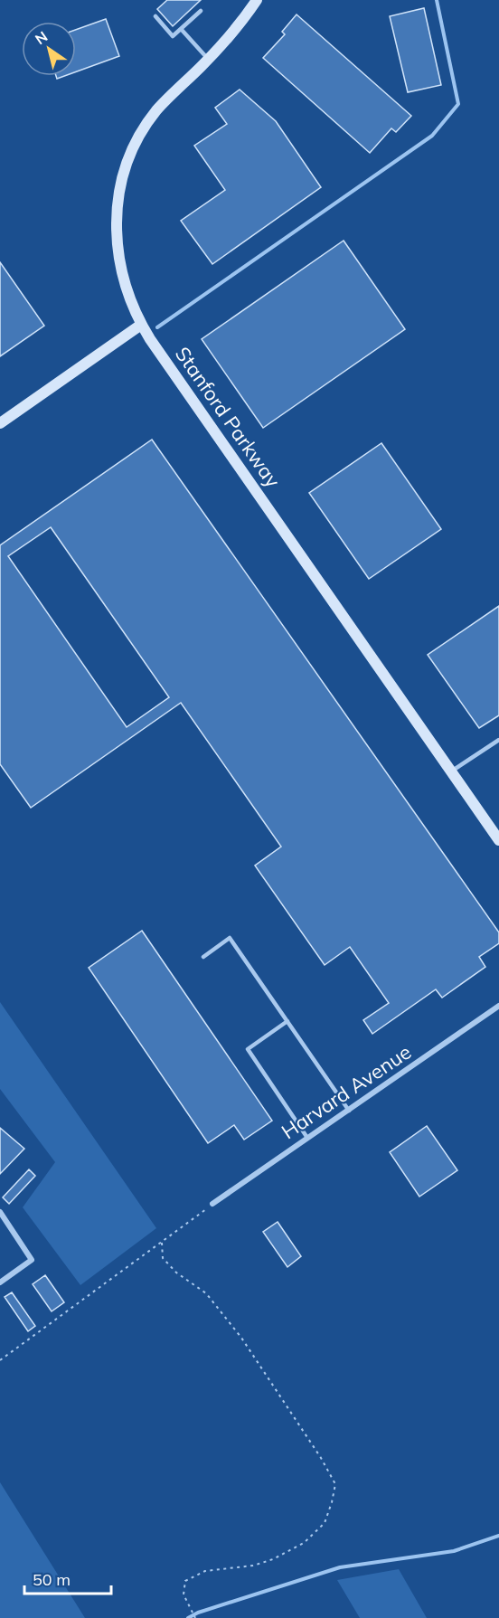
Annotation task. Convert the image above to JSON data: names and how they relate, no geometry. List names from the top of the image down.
{
  "streets": {
    "street": ["Stanford Parkway", "Harvard Avenue"]
  },
  "scale_bar": "50 m",
  "north": "top left"
}
